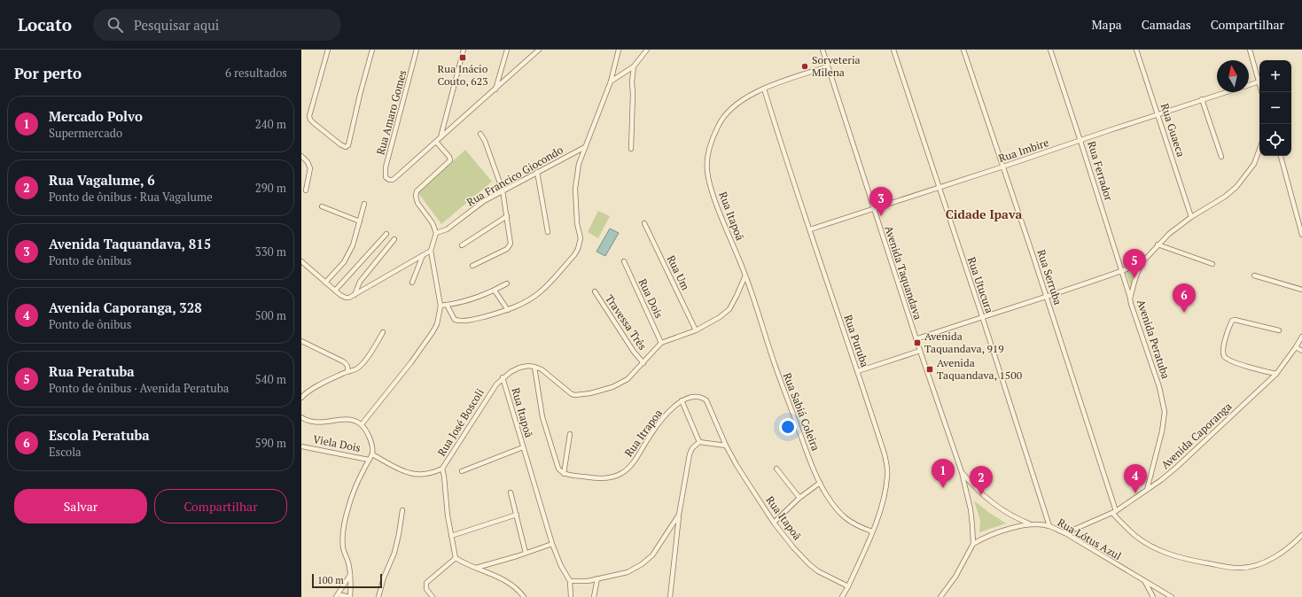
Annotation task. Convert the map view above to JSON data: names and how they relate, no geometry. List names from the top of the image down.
{
  "streets": {
    "street": [
      "Rua Amaro Gomes",
      "Rua Guaeca",
      "Rua Imbire",
      "Rua Ferrador",
      "Rua Francico Giocondo",
      "Rua Itapoã",
      "Rua Um",
      "Avenida Taquandava",
      "Rua Serruba",
      "Rua Utucura",
      "Rua Dois",
      "Travessa Três",
      "Avenida Peratuba",
      "Rua Puruba",
      "Rua Sabiá Coleira",
      "Rua José Boscoli",
      "Rua Itrapoa",
      "Avenida Caporanga",
      "Viela Dois",
      "Rua Lótus Azul"
    ]
  },
  "crossings": [
    ["Rua Guaeca", "Rua Imbire"],
    ["Rua Guaeca", "Avenida Peratuba"],
    ["Rua Imbire", "Rua Ferrador"],
    ["Rua Imbire", "Avenida Taquandava"],
    ["Rua Imbire", "Rua Serruba"],
    ["Rua Imbire", "Rua Utucura"],
    ["Rua Imbire", "Rua Puruba"],
    ["Rua Ferrador", "Avenida Peratuba"],
    ["Rua Itapoã", "Avenida Taquandava"],
    ["Rua Itapoã", "Rua Puruba"],
    ["Rua Itapoã", "Rua Sabiá Coleira"],
    ["Rua Itapoã", "Rua José Boscoli"],
    ["Avenida Taquandava", "Rua Lótus Azul"],
    ["Rua Serruba", "Avenida Caporanga"],
    ["Rua Utucura", "Rua Lótus Azul"],
    ["Avenida Peratuba", "Avenida Caporanga"],
    ["Rua Puruba", "Rua Sabiá Coleira"],
    ["Avenida Caporanga", "Rua Lótus Azul"]
  ],
  "districts": ["Cidade Ipava"],
  "places": {
    "transit": ["Rua Inácio Couto, 623", "Avenida Taquandava, 919", "Avenida Taquandava, 1500"],
    "other": ["Sorveteria Milena"]
  },
  "scale_bar": "100 m",
  "north": "top",
  "page": {
    "header": "Locato",
    "search": "Pesquisar aqui",
    "nav": ["Mapa", "Camadas", "Compartilhar"],
    "heading": ["Por perto", "6 resultados"],
    "map_buttons": ["+", "−"],
    "list": [
      {
        "mark": "1",
        "name": "Mercado Polvo",
        "note": "Supermercado",
        "value": "240 m"
      },
      {
        "mark": "2",
        "name": "Rua Vagalume, 6",
        "note": "Ponto de ônibus · Rua Vagalume",
        "value": "290 m"
      },
      {
        "mark": "3",
        "name": "Avenida Taquandava, 815",
        "note": "Ponto de ônibus",
        "value": "330 m"
      },
      {
        "mark": "4",
        "name": "Avenida Caporanga, 328",
        "note": "Ponto de ônibus",
        "value": "500 m"
      },
      {
        "mark": "5",
        "name": "Rua Peratuba",
        "note": "Ponto de ônibus · Avenida Peratuba",
        "value": "540 m"
      },
      {
        "mark": "6",
        "name": "Escola Peratuba",
        "note": "Escola",
        "value": "590 m"
      }
    ],
    "pins": [
      "3",
      "5",
      "6",
      "1",
      "4",
      "2"
    ],
    "buttons": ["Salvar", "Compartilhar"],
    "scale": "100 m"
  }
}
